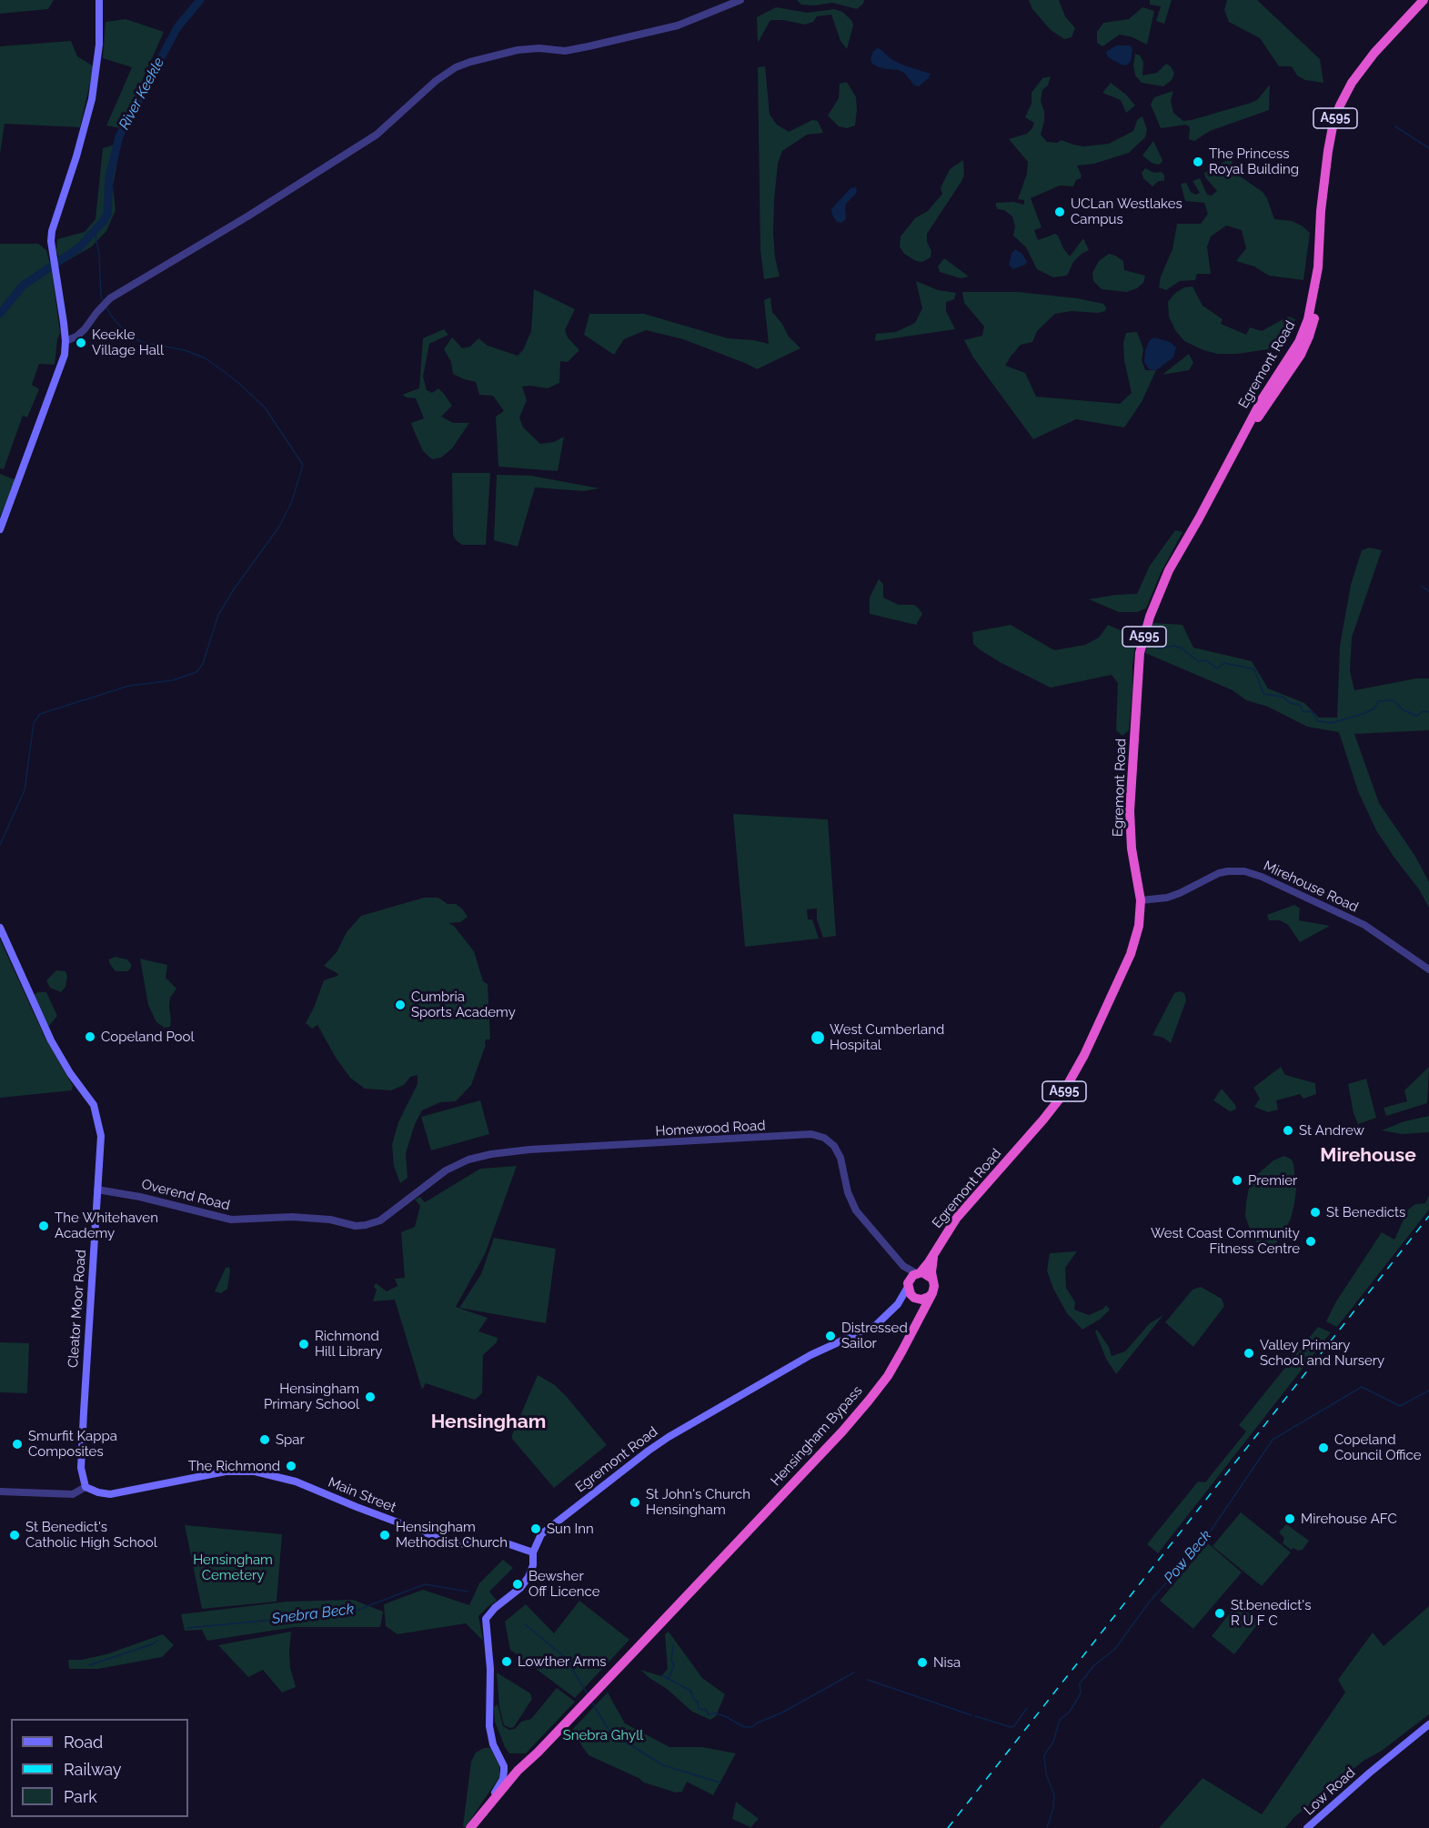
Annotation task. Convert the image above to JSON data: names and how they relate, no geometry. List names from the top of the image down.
{
  "streets": {
    "highway": ["A595", "Egremont Road", "Hensingham Bypass"],
    "main road": ["Cleator Moor Road", "Main Street", "Low Road"],
    "street": ["Mirehouse Road", "Homewood Road", "Overend Road"]
  },
  "crossings": [
    ["A595", "Egremont Road"],
    ["A595", "Hensingham Bypass"],
    ["Egremont Road", "Mirehouse Road"],
    ["Egremont Road", "Main Street"],
    ["Homewood Road", "Overend Road"],
    ["Overend Road", "Cleator Moor Road"],
    ["Cleator Moor Road", "Main Street"]
  ],
  "districts": ["Mirehouse", "Hensingham"],
  "water": ["River Keekle", "Pow Beck", "Snebra Beck"],
  "parks": ["Hensingham Cemetery", "Snebra Ghyll"],
  "places": [
    "The Princess Royal Building",
    "UCLan Westlakes Campus",
    "Keekle Village Hall",
    "Cumbria Sports Academy",
    "Copeland Pool",
    "West Cumberland Hospital",
    "St Andrew",
    "Premier",
    "St Benedicts",
    "The Whitehaven Academy",
    "West Coast Community Fitness Centre",
    "Distressed Sailor",
    "Richmond Hill Library",
    "Valley Primary School and Nursery",
    "Hensingham Primary School",
    "Spar",
    "Smurfit Kappa Composites",
    "Copeland Council Office",
    "The Richmond",
    "St John's Church Hensingham",
    "Mirehouse AFC",
    "Sun Inn",
    "St Benedict's Catholic High School",
    "Hensingham Methodist Church",
    "Bewsher Off Licence",
    "St.benedict's R U F C",
    "Lowther Arms",
    "Nisa"
  ],
  "legend": ["Road", "Railway", "Park"]
}
